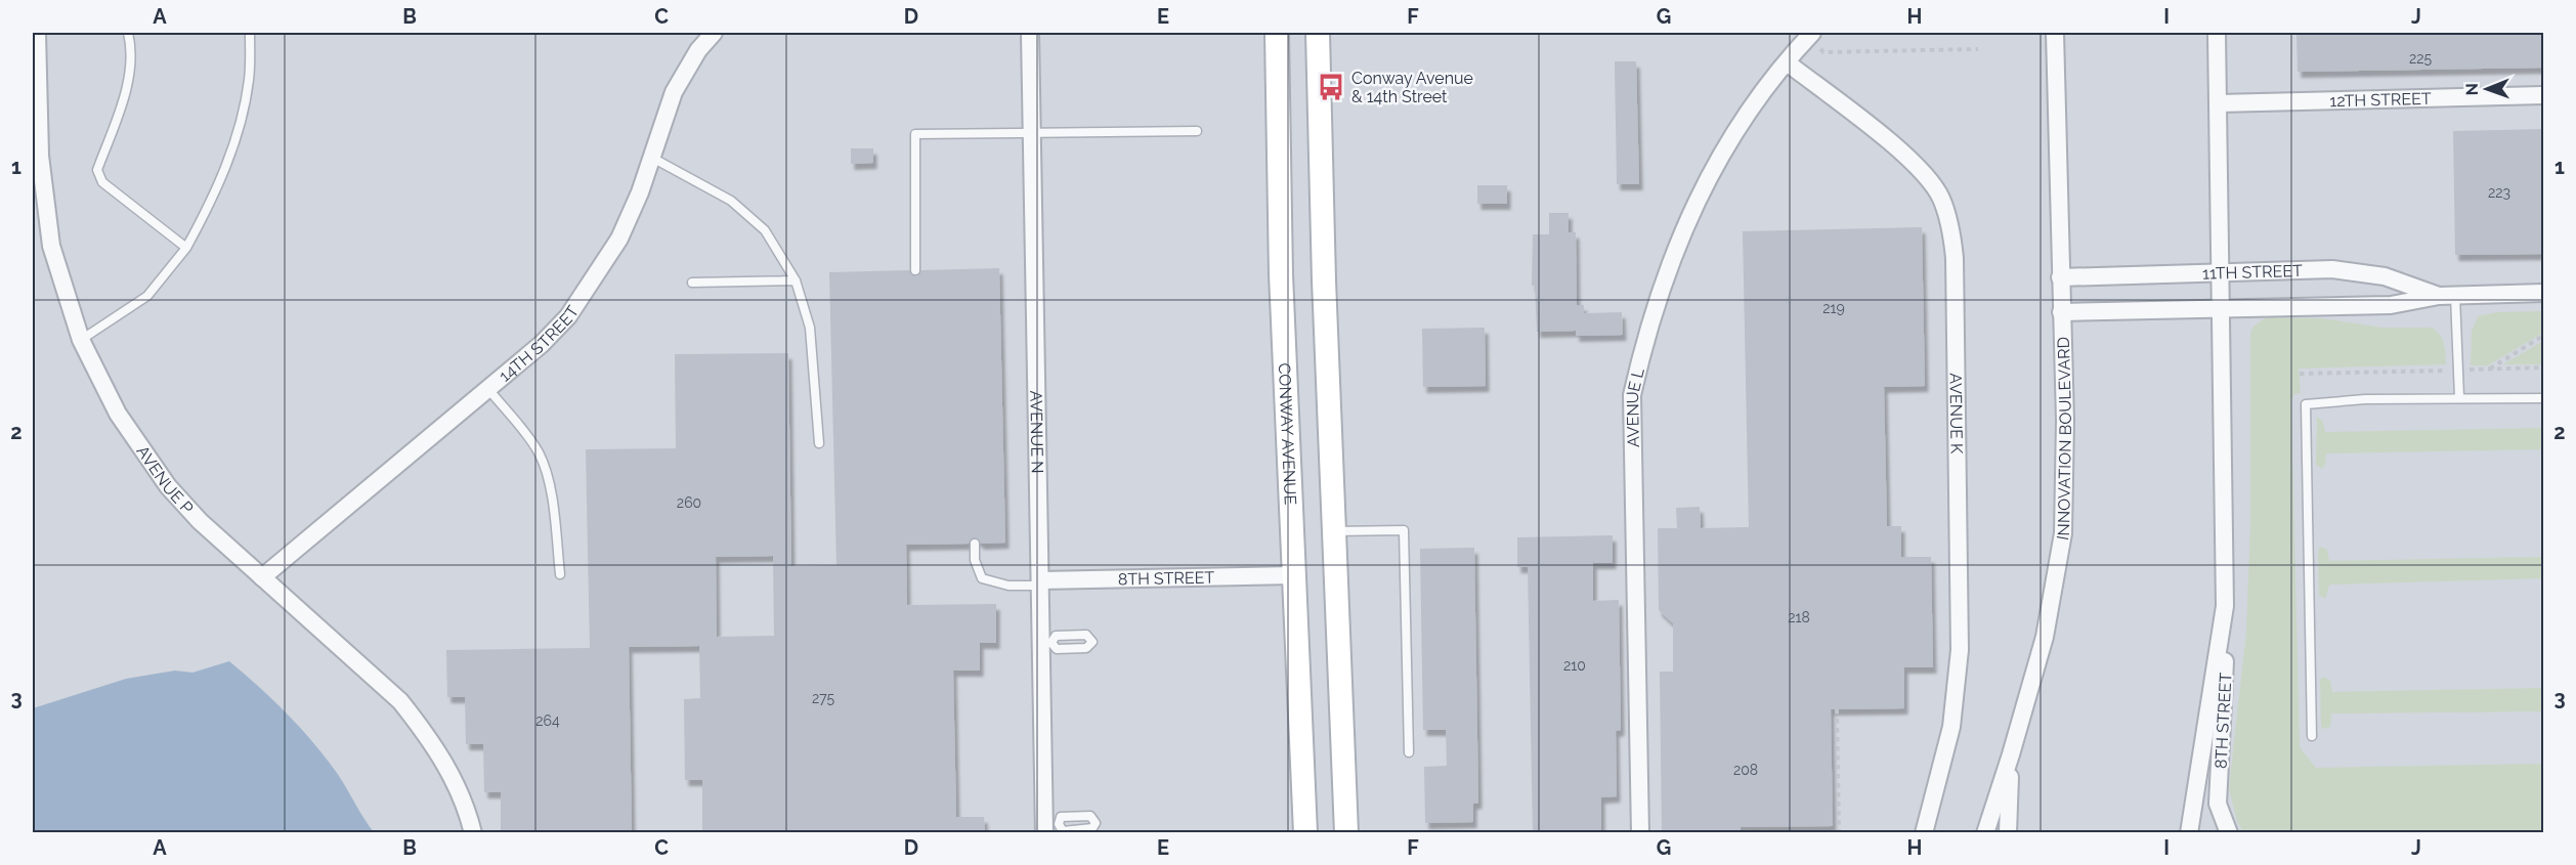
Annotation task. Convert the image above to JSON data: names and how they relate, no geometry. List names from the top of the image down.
{
  "streets": {
    "street": [
      "12TH STREET",
      "11TH STREET",
      "14TH STREET",
      "AVENUE L",
      "AVENUE K",
      "AVENUE N",
      "CONWAY AVENUE",
      "INNOVATION BOULEVARD",
      "AVENUE P",
      "8TH STREET"
    ]
  },
  "crossings": [
    ["11TH STREET", "INNOVATION BOULEVARD"],
    ["14TH STREET", "AVENUE P"],
    ["AVENUE L", "AVENUE K"],
    ["AVENUE N", "8TH STREET"],
    ["CONWAY AVENUE", "8TH STREET"]
  ],
  "places": {
    "bus stop": ["Conway Avenue & 14th Street"]
  },
  "house_numbers": [
    "225",
    "223",
    "219",
    "260",
    "218",
    "210",
    "275",
    "264",
    "208"
  ],
  "north": "left",
  "grid": {
    "columns": [
      "A",
      "B",
      "C",
      "D",
      "E",
      "F",
      "G",
      "H",
      "I",
      "J"
    ],
    "rows": ["1", "2", "3"]
  }
}
